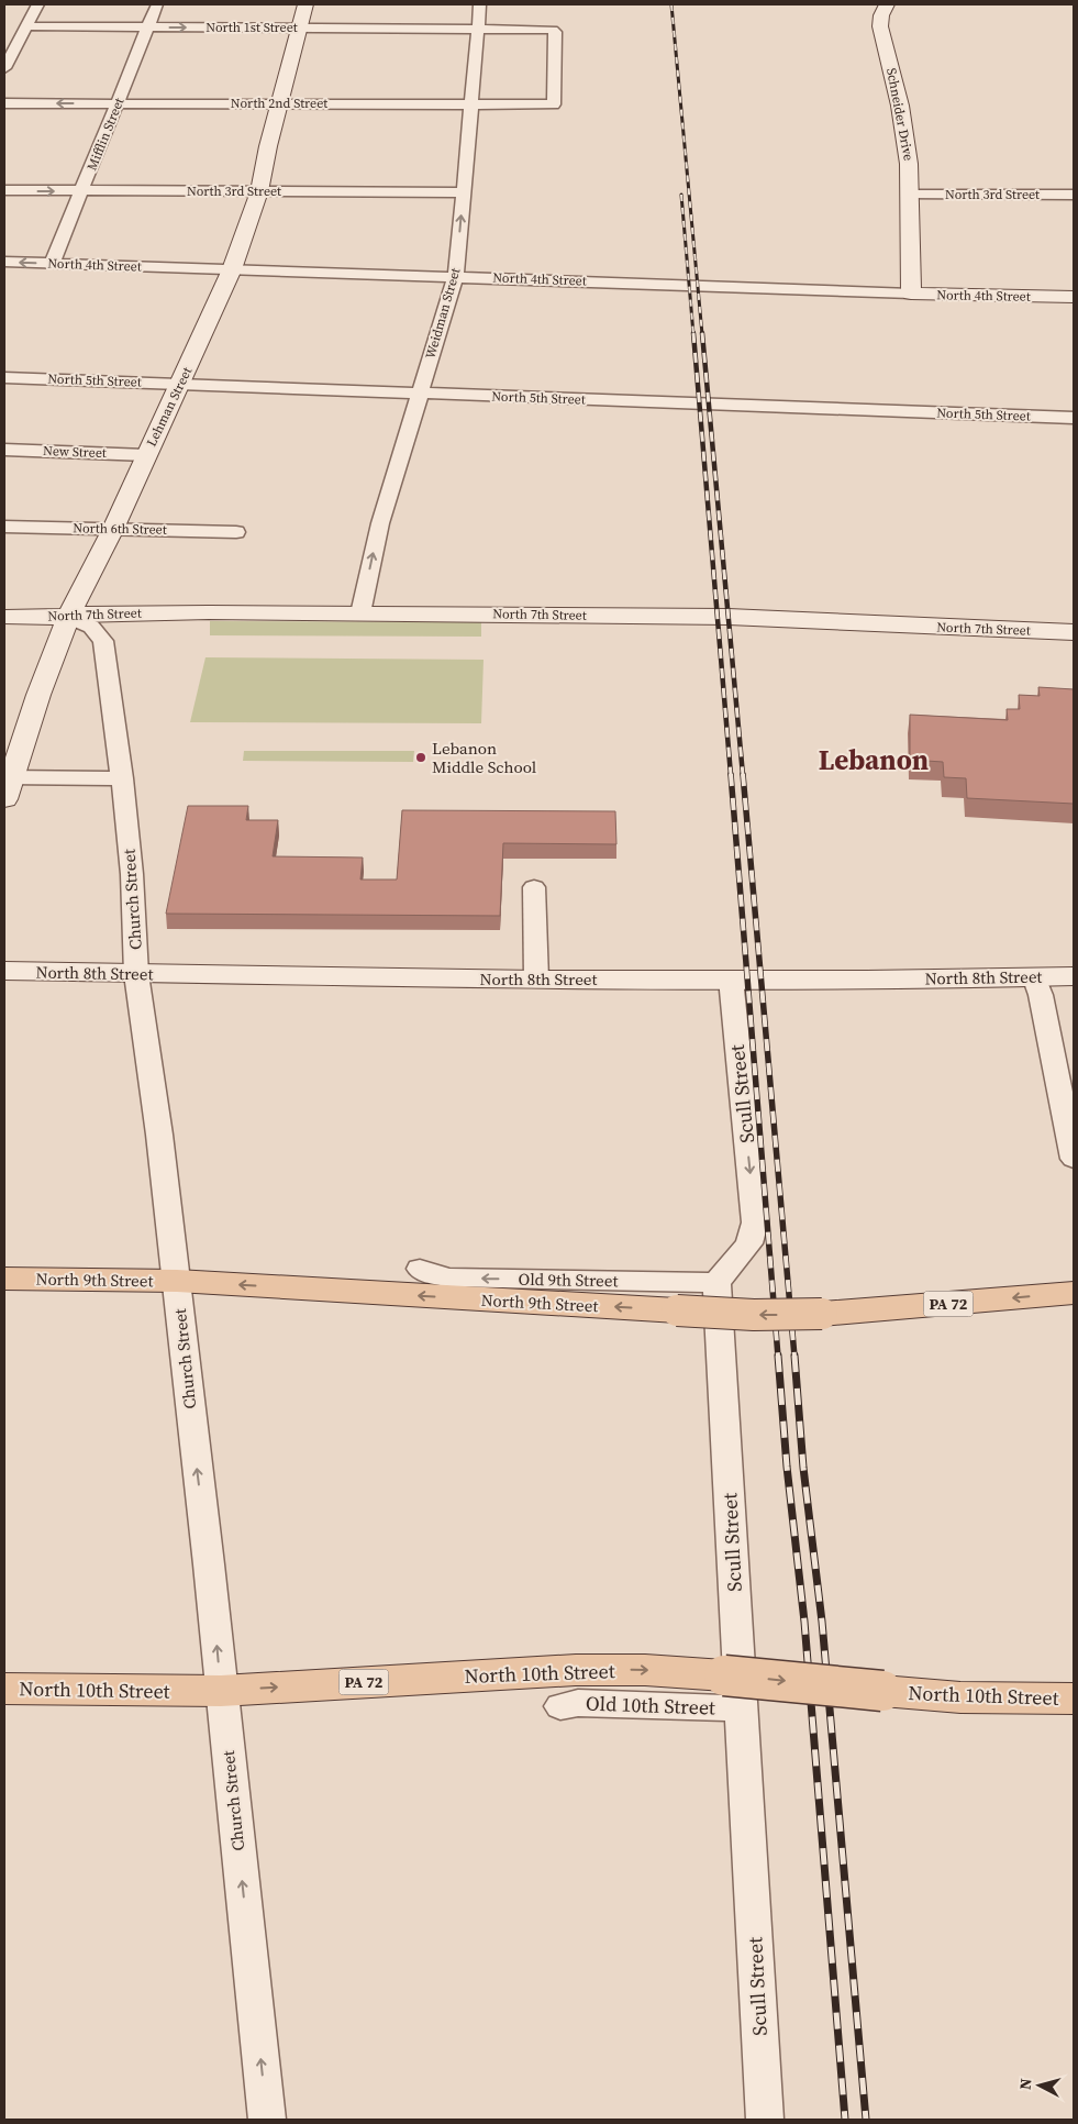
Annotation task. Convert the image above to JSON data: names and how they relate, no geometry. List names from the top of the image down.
{
  "streets": {
    "main road": ["North 9th Street", "PA 72", "North 10th Street"],
    "street": [
      "North 1st Street",
      "North 2nd Street",
      "Schneider Drive",
      "Mifflin Street",
      "North 3rd Street",
      "North 4th Street",
      "Weidman Street",
      "North 5th Street",
      "Lehman Street",
      "New Street",
      "North 6th Street",
      "North 7th Street",
      "Church Street",
      "North 8th Street",
      "Scull Street",
      "Old 9th Street",
      "Old 10th Street"
    ]
  },
  "crossings": [
    ["North 1st Street", "North 2nd Street"],
    ["North 1st Street", "Mifflin Street"],
    ["North 1st Street", "Weidman Street"],
    ["North 1st Street", "Lehman Street"],
    ["North 2nd Street", "Mifflin Street"],
    ["North 2nd Street", "Weidman Street"],
    ["North 2nd Street", "Lehman Street"],
    ["Schneider Drive", "North 3rd Street"],
    ["Schneider Drive", "North 4th Street"],
    ["Mifflin Street", "North 3rd Street"],
    ["Mifflin Street", "North 4th Street"],
    ["North 3rd Street", "Weidman Street"],
    ["North 3rd Street", "Lehman Street"],
    ["North 4th Street", "Weidman Street"],
    ["North 4th Street", "Lehman Street"],
    ["Weidman Street", "North 5th Street"],
    ["Weidman Street", "North 7th Street"],
    ["North 5th Street", "Lehman Street"],
    ["Lehman Street", "New Street"],
    ["Lehman Street", "North 6th Street"],
    ["Lehman Street", "North 7th Street"],
    ["Lehman Street", "Church Street"],
    ["North 7th Street", "Church Street"],
    ["Church Street", "North 8th Street"],
    ["Church Street", "North 9th Street"],
    ["Church Street", "North 10th Street"],
    ["North 8th Street", "Scull Street"],
    ["Scull Street", "Old 9th Street"],
    ["Scull Street", "Old 10th Street"]
  ],
  "one_way": [
    "Weidman Street",
    "Church Street",
    "North 9th Street",
    "Old 9th Street",
    "North 10th Street"
  ],
  "districts": ["Lebanon"],
  "places": ["Lebanon Middle School"],
  "north": "left"
}
